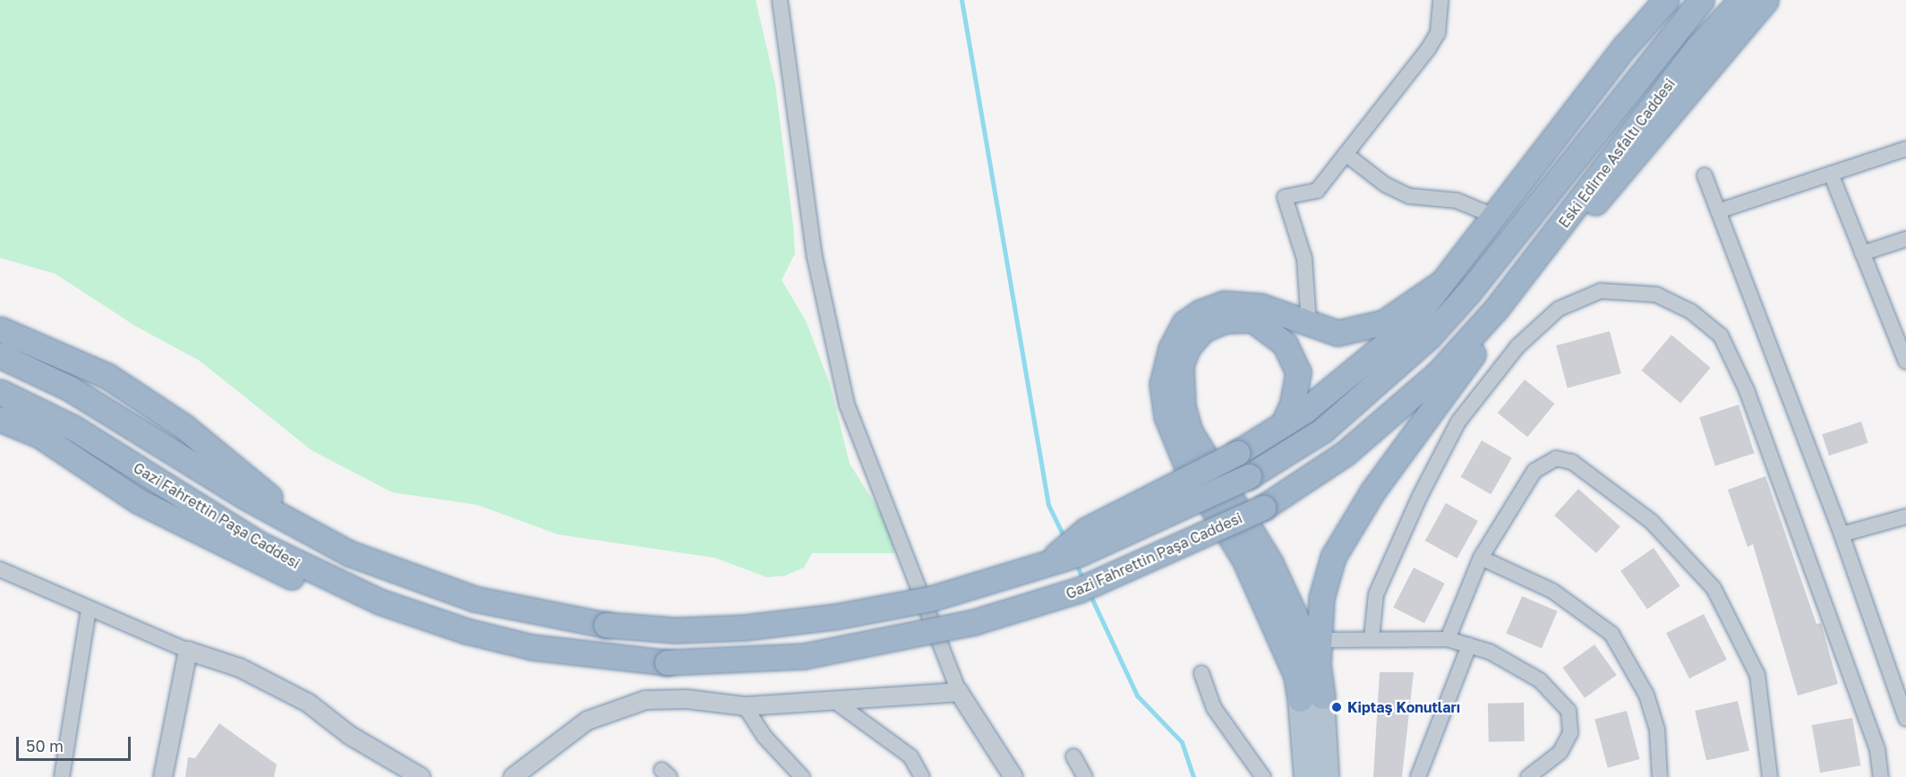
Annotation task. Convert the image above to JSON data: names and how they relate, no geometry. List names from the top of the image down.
{
  "streets": {
    "highway": ["Eski Edirne Asfaltı Caddesi", "Gazi Fahrettin Paşa Caddesi"]
  },
  "crossings": [
    ["Eski Edirne Asfaltı Caddesi", "Gazi Fahrettin Paşa Caddesi"]
  ],
  "places": ["Kiptaş Konutları"],
  "scale_bar": "50 m"
}
